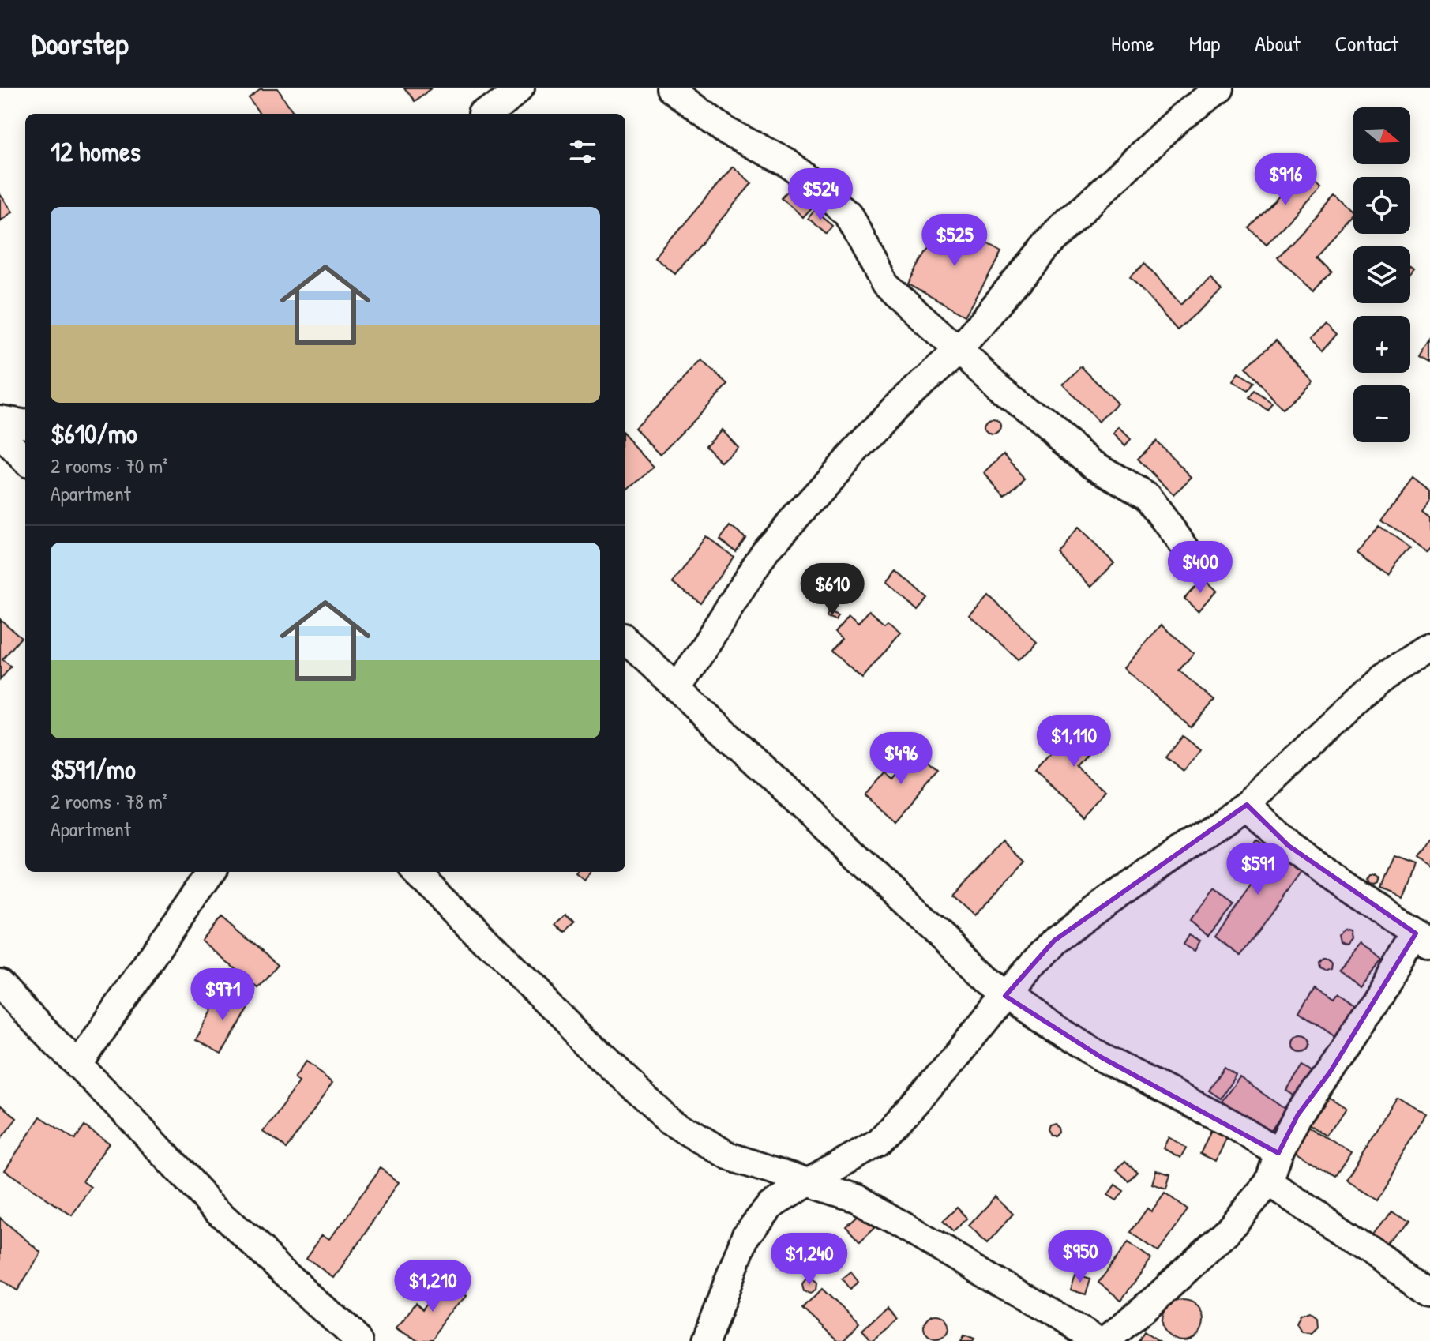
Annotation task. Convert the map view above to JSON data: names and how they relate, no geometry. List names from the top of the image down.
{
  "north": "right",
  "page": {
    "header": "Doorstep",
    "nav": [
      "Home",
      "Map",
      "About",
      "Contact"
    ],
    "map_buttons": ["+", "−"],
    "heading": "12 homes",
    "price": [
      "$916",
      "$524",
      "$525",
      "$400",
      "$610",
      "$1,110",
      "$496",
      "$591",
      "$971",
      "$950",
      "$1,240",
      "$1,210"
    ],
    "list": [
      {
        "name": "$610/mo",
        "note": "2 rooms · 70 m² · Apartment"
      },
      {
        "name": "$591/mo",
        "note": "2 rooms · 78 m² · Apartment"
      }
    ]
  }
}
